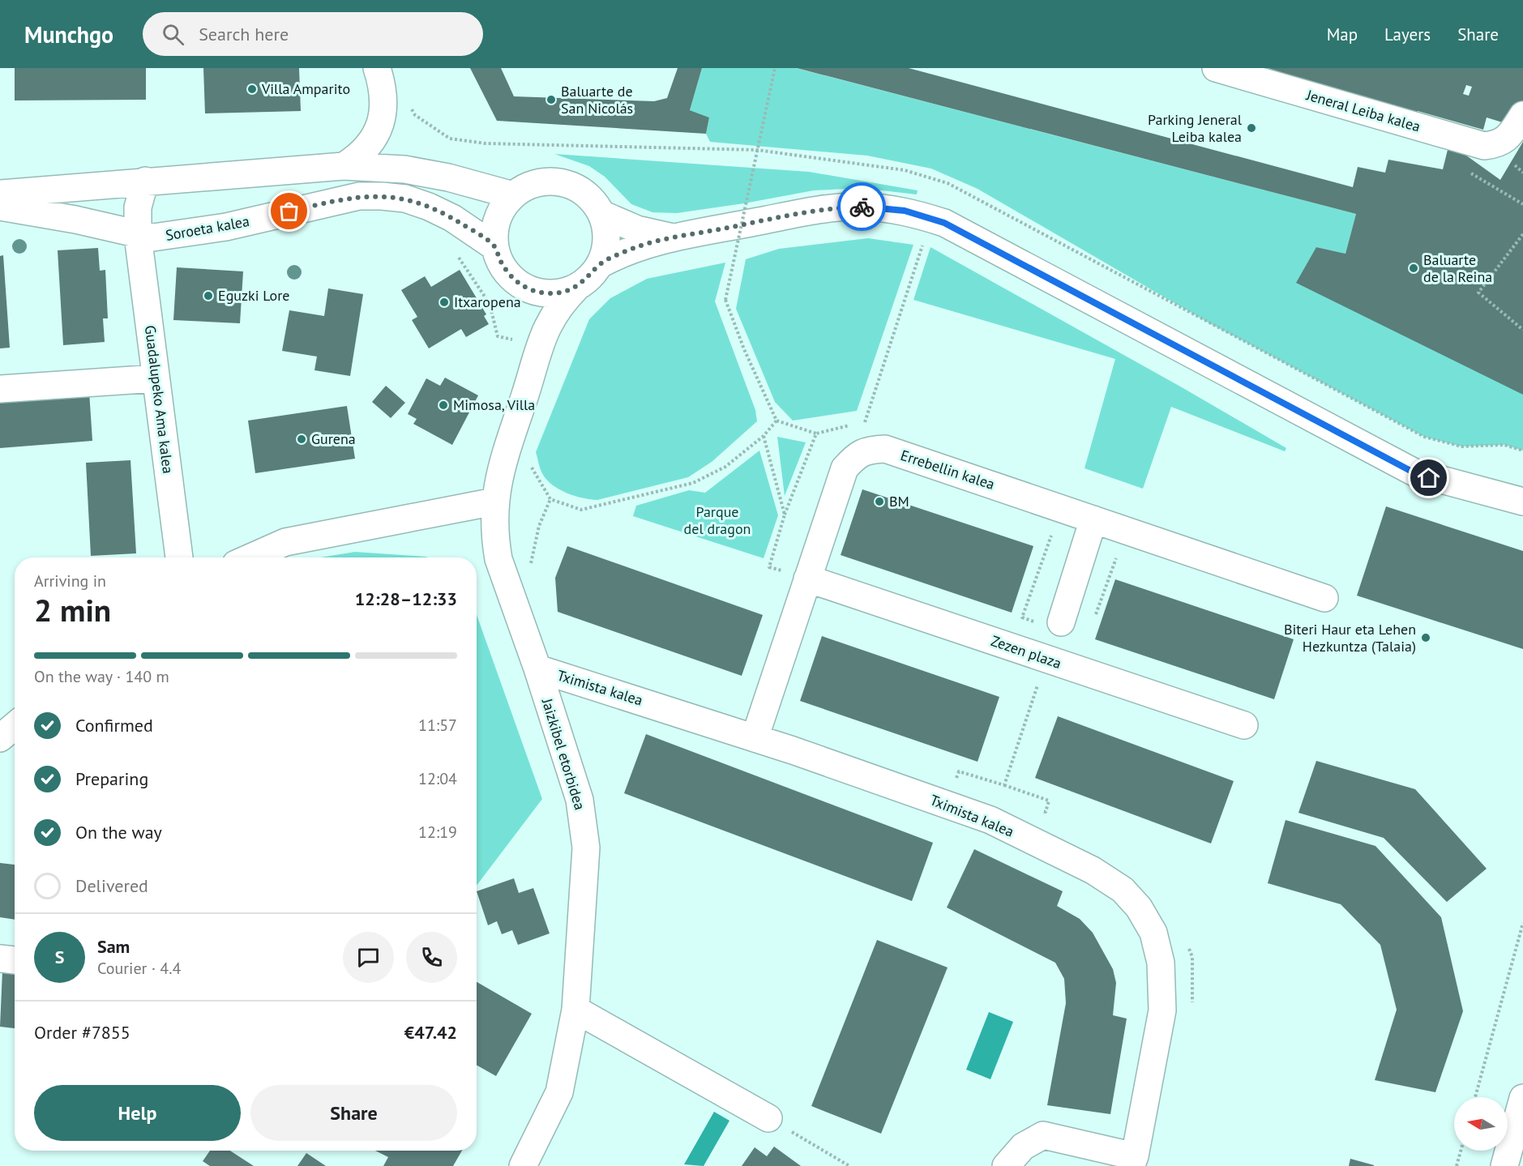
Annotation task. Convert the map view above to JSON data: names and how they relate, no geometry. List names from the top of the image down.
{
  "streets": {
    "street": [
      "Jeneral Leiba kalea",
      "Soroeta kalea",
      "Guadalupeko Ama kalea",
      "Errebellin kalea",
      "Zezen plaza",
      "Tximista kalea",
      "Jaizkibel etorbidea"
    ]
  },
  "crossings": [
    ["Soroeta kalea", "Guadalupeko Ama kalea"],
    ["Soroeta kalea", "Jaizkibel etorbidea"],
    ["Errebellin kalea", "Zezen plaza"],
    ["Errebellin kalea", "Tximista kalea"],
    ["Tximista kalea", "Jaizkibel etorbidea"]
  ],
  "parks": ["Parque del dragon"],
  "places": [
    "Villa Amparito",
    "Baluarte de San Nicolás",
    "Parking Jeneral Leiba kalea",
    "Baluarte de la Reina",
    "Eguzki Lore",
    "Itxaropena",
    "Mimosa, Villa",
    "Gurena",
    "BM",
    "Biteri Haur eta Lehen Hezkuntza (Talaia)"
  ],
  "north": "left",
  "page": {
    "header": "Munchgo",
    "search": "Search here",
    "nav": ["Map", "Layers", "Share"],
    "heading": ["2 min", "Arriving in", "12:28–12:33"],
    "panel": [
      "Sam",
      "Courier · 4.4",
      "Order #7855",
      "€47.42"
    ],
    "bar": "On the way · 140 m",
    "list": [
      ["Confirmed", "11:57"],
      ["Preparing", "12:04"],
      ["On the way", "12:19"],
      "Delivered"
    ],
    "round": "S",
    "buttons": ["Help", "Share"]
  }
}
